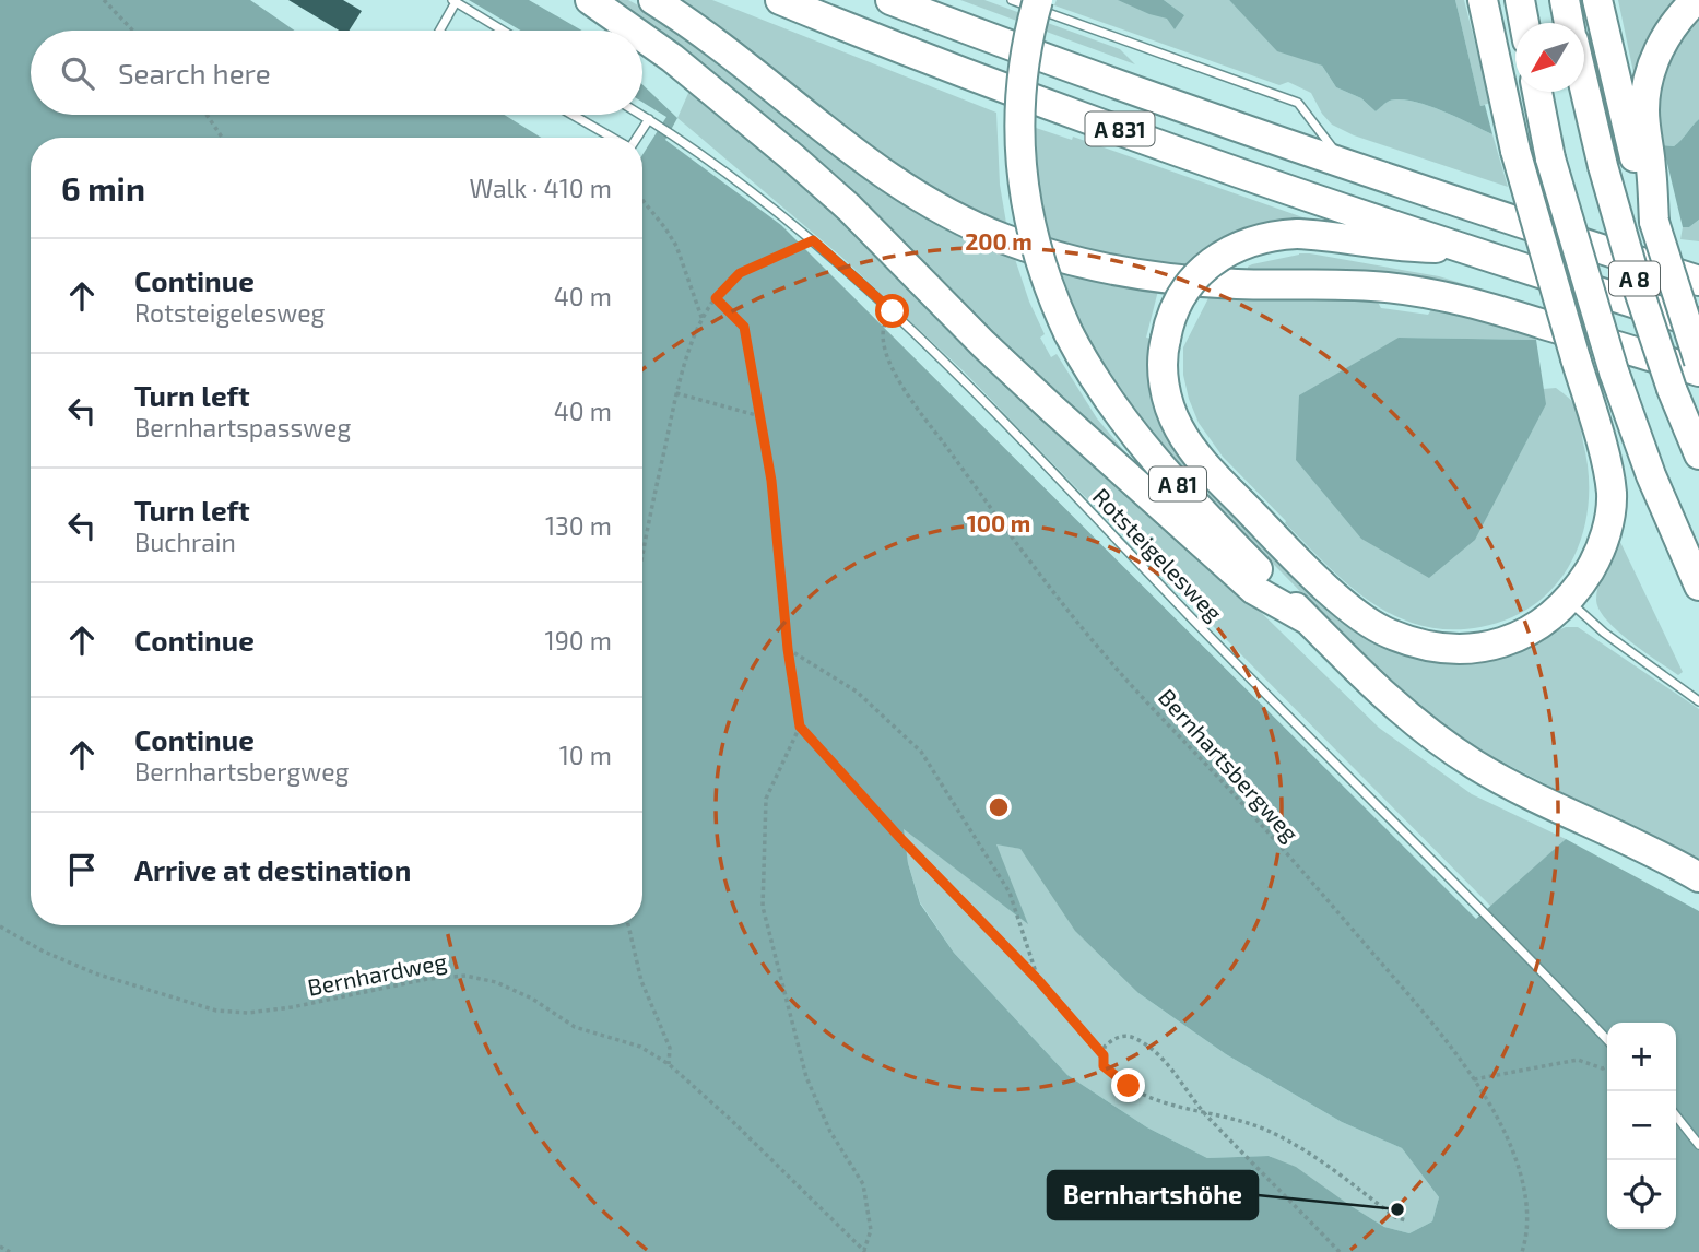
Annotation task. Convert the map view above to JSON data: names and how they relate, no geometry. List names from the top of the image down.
{
  "streets": {
    "highway": ["A 831", "A 8", "A 81"],
    "lane": ["Rotsteigelesweg"],
    "path": ["Bernhartsbergweg", "Bernhardweg"]
  },
  "crossings": [
    ["Rotsteigelesweg", "Bernhartsbergweg"]
  ],
  "places": ["Bernhartshöhe"],
  "north": "bottom left",
  "page": {
    "search": "Search here",
    "heading": ["6 min", "Walk · 410 m"],
    "list": [
      ["Continue", "Rotsteigelesweg", "40 m"],
      ["Turn left", "Bernhartspassweg", "40 m"],
      ["Turn left", "Buchrain", "130 m"],
      ["Continue", "190 m"],
      ["Continue", "Bernhartsbergweg", "10 m"],
      "Arrive at destination"
    ],
    "map_buttons": ["+", "−"]
  },
  "rings": ["200 m", "100 m"]
}
